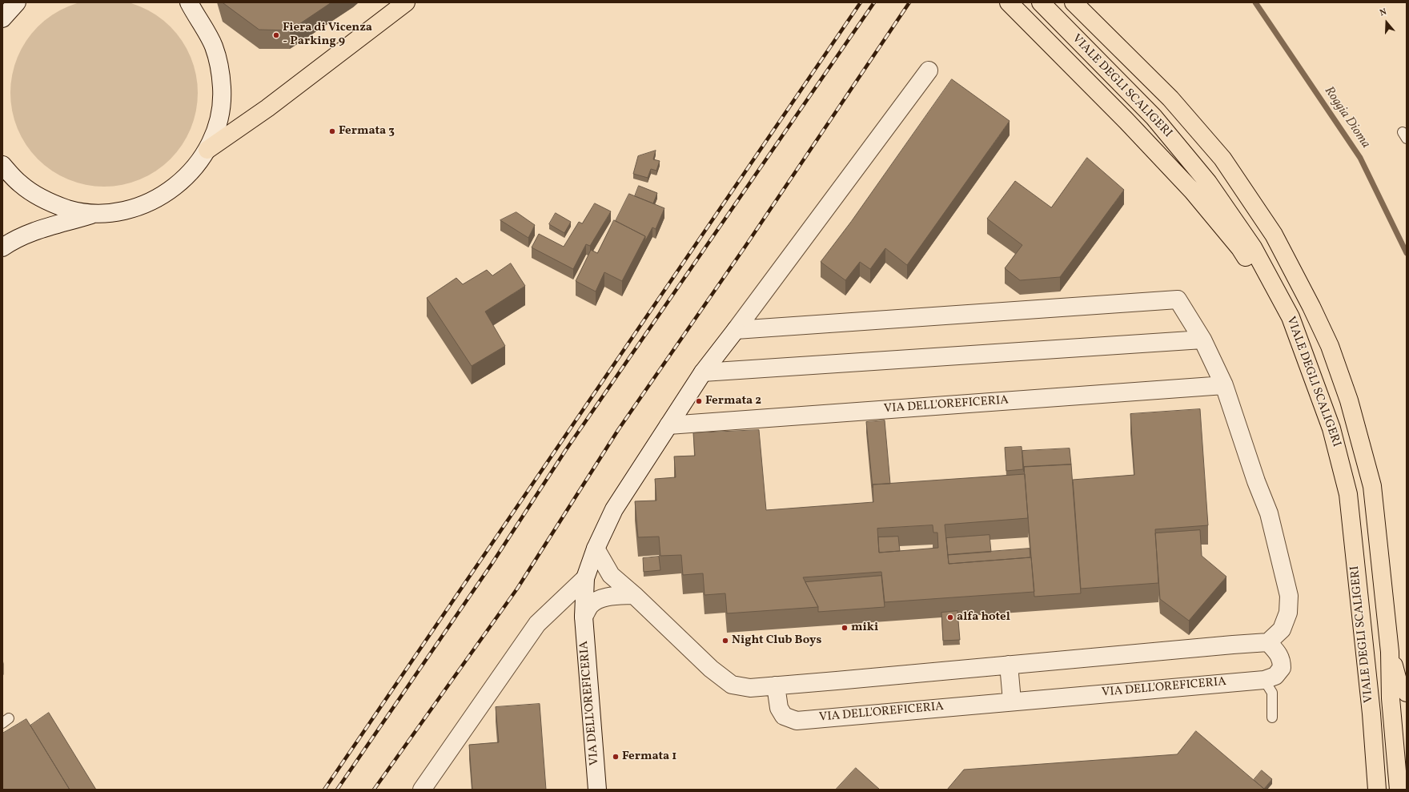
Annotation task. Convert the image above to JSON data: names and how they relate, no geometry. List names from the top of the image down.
{
  "streets": {
    "highway": ["VIALE DEGLI SCALIGERI"],
    "street": ["VIA DELL'OREFICERIA"]
  },
  "water": ["Roggia Dioma"],
  "places": [
    "Fiera di Vicenza - Parking 9",
    "Fermata 3",
    "Fermata 2",
    "alfa hotel",
    "miki",
    "Night Club Boys",
    "Fermata 1"
  ],
  "north": "top"
}
